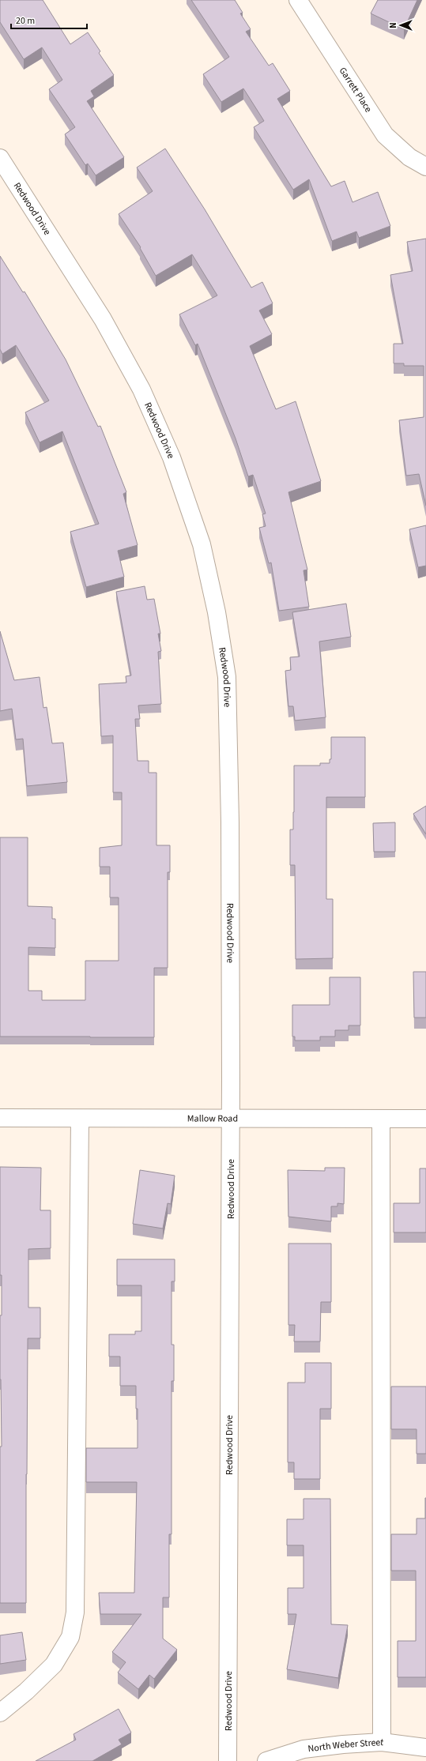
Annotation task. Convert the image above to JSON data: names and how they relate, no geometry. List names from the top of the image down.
{
  "streets": {
    "street": [
      "Garrett Place",
      "Redwood Drive",
      "Mallow Road",
      "North Weber Street"
    ]
  },
  "crossings": [
    ["Redwood Drive", "Mallow Road"]
  ],
  "scale_bar": "20 m",
  "north": "left"
}
